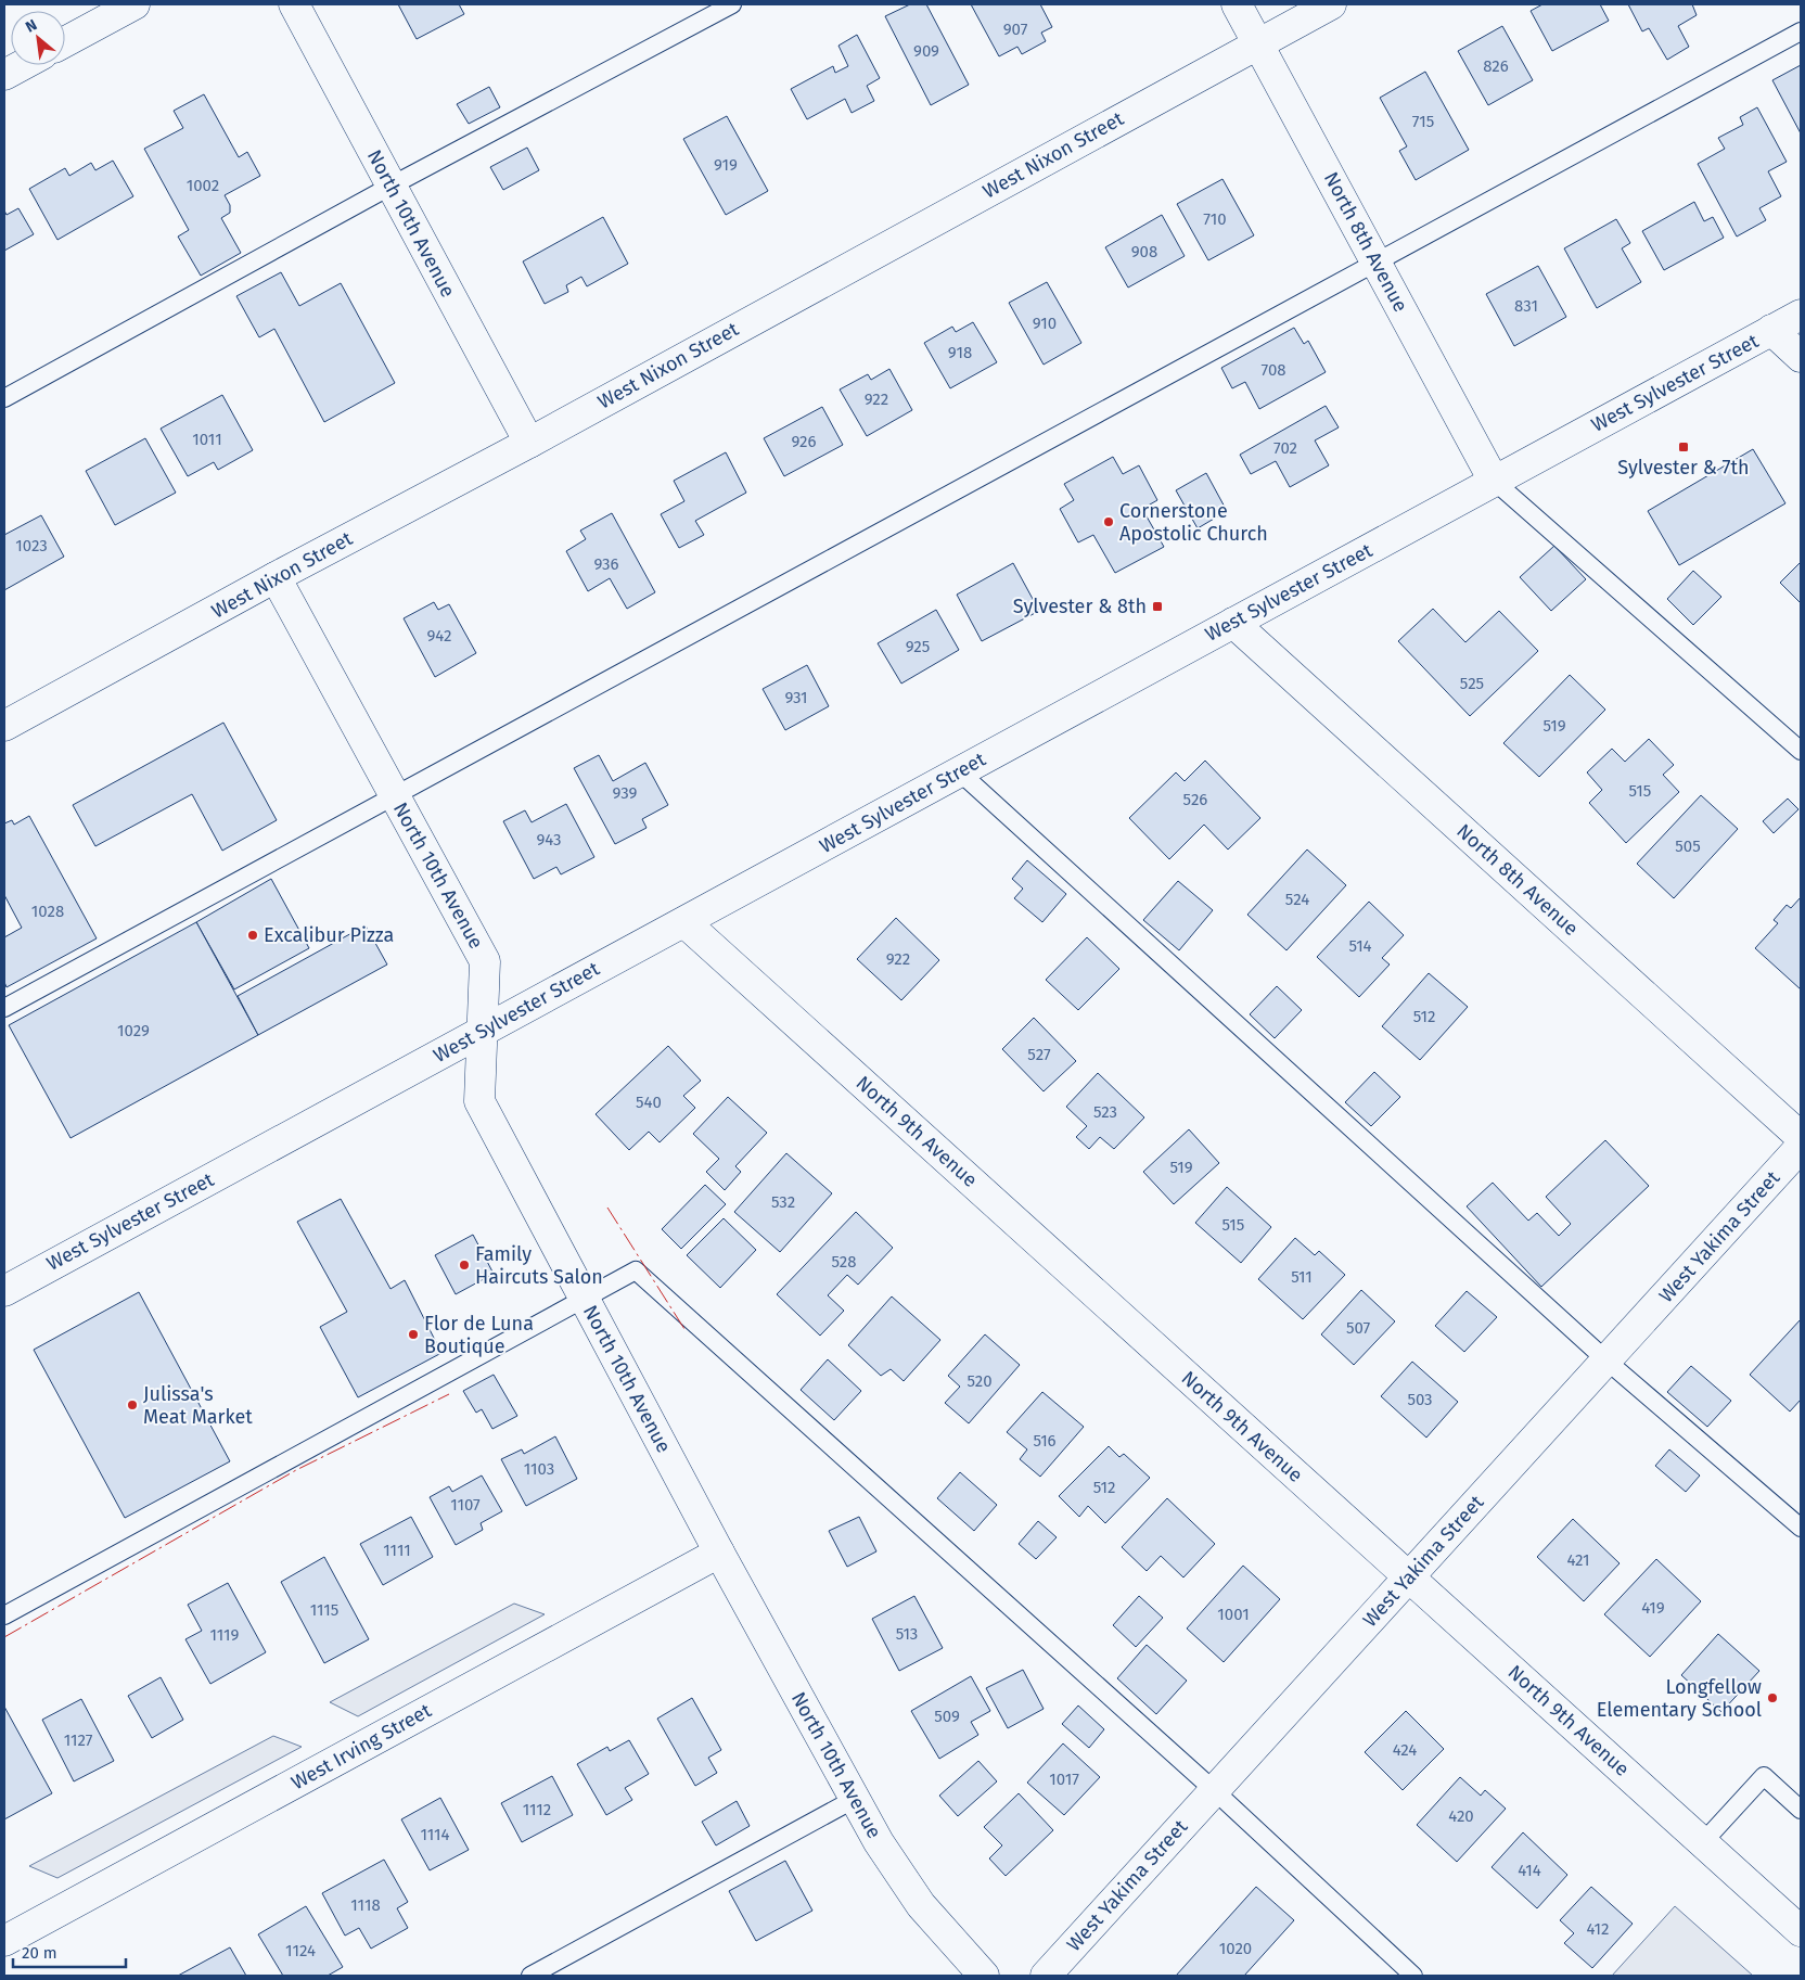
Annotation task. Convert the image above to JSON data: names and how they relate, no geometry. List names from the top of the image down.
{
  "streets": {
    "street": [
      "West Nixon Street",
      "North 10th Avenue",
      "North 8th Avenue",
      "West Sylvester Street",
      "North 9th Avenue",
      "West Yakima Street",
      "West Irving Street"
    ]
  },
  "crossings": [
    ["West Nixon Street", "North 10th Avenue"],
    ["West Nixon Street", "North 8th Avenue"],
    ["North 10th Avenue", "West Sylvester Street"],
    ["North 10th Avenue", "West Irving Street"],
    ["North 8th Avenue", "West Sylvester Street"],
    ["West Sylvester Street", "North 9th Avenue"],
    ["North 9th Avenue", "West Yakima Street"]
  ],
  "places": {
    "transit": ["Sylvester & 7th", "Sylvester & 8th"],
    "other": [
      "Cornerstone Apostolic Church",
      "Excalibur Pizza",
      "Family Haircuts Salon",
      "Flor de Luna Boutique",
      "Julissa's Meat Market",
      "Longfellow Elementary School"
    ]
  },
  "house_numbers": [
    "907",
    "909",
    "826",
    "715",
    "919",
    "1002",
    "710",
    "908",
    "831",
    "910",
    "918",
    "708",
    "922",
    "1011",
    "926",
    "702",
    "1023",
    "936",
    "942",
    "925",
    "525",
    "931",
    "519",
    "515",
    "939",
    "526",
    "943",
    "505",
    "524",
    "1028",
    "514",
    "922",
    "512",
    "1029",
    "527",
    "540",
    "523",
    "519",
    "532",
    "515",
    "528",
    "511",
    "507",
    "520",
    "503",
    "516",
    "1103",
    "512",
    "1107",
    "1111",
    "421",
    "419",
    "1115",
    "1001",
    "513",
    "1119",
    "509",
    "1127",
    "424",
    "1017",
    "1112",
    "420",
    "1114",
    "414",
    "1118",
    "412",
    "1020",
    "1124"
  ],
  "scale_bar": "20 m",
  "north": "top left"
}
